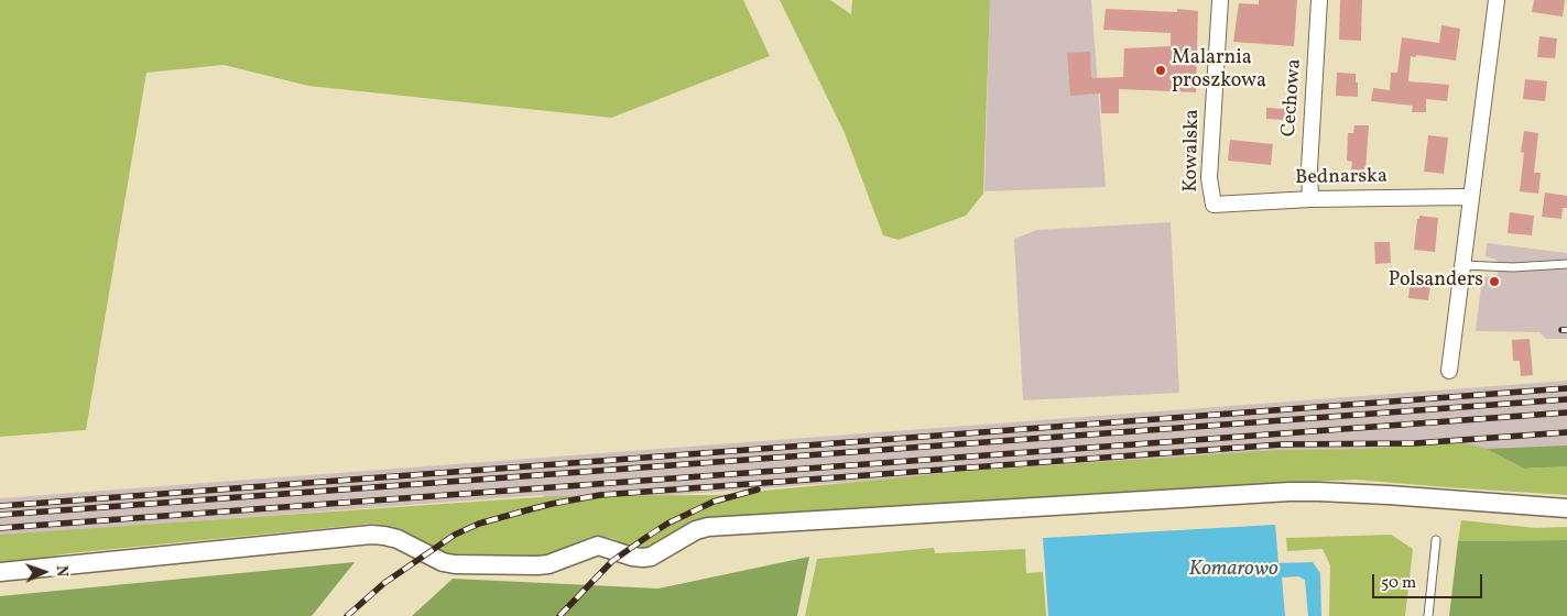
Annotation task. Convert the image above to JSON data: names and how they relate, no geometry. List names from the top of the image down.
{
  "streets": {
    "street": ["Cechowa", "Kowalska", "Bednarska"]
  },
  "crossings": [
    ["Cechowa", "Bednarska"],
    ["Kowalska", "Bednarska"]
  ],
  "water": ["Komarowo"],
  "places": ["Malarnia proszkowa", "Polsanders"],
  "scale_bar": "50 m",
  "north": "right"
}
